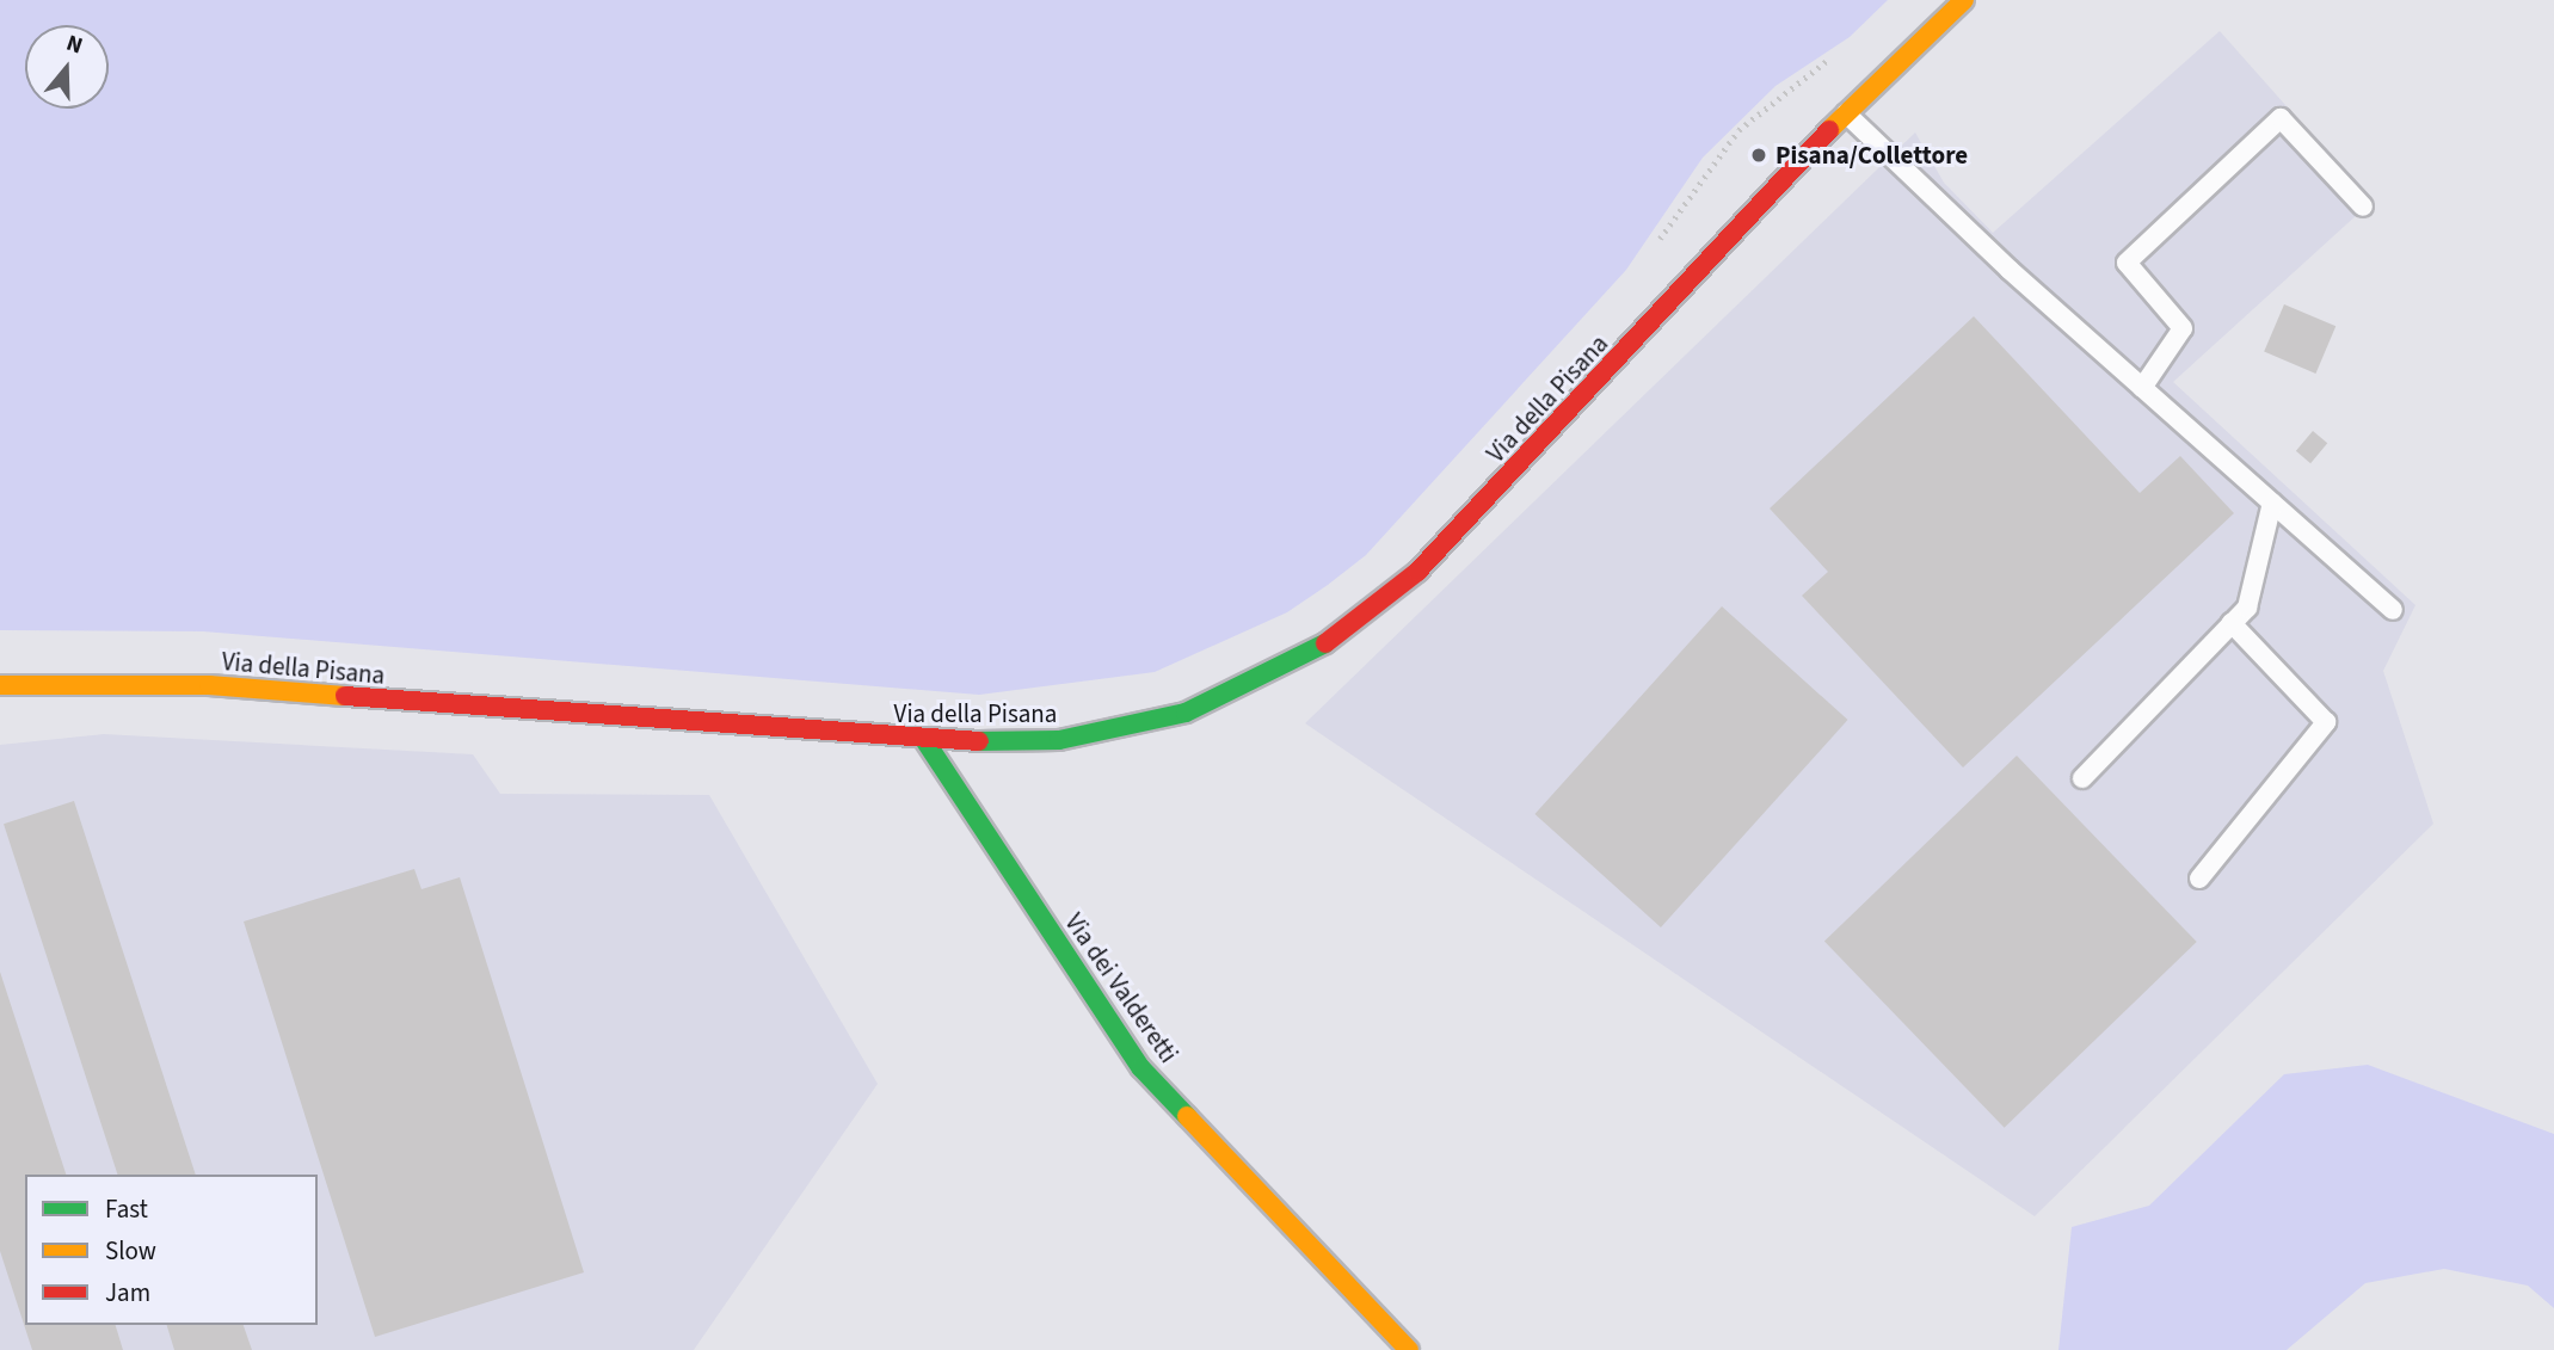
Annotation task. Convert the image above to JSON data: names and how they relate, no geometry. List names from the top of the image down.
{
  "streets": {
    "main road": ["Via della Pisana", "Via dei Valderetti"]
  },
  "crossings": [
    ["Via della Pisana", "Via dei Valderetti"]
  ],
  "places": ["Pisana/Collettore"],
  "legend": ["Fast", "Slow", "Jam"],
  "north": "top"
}
